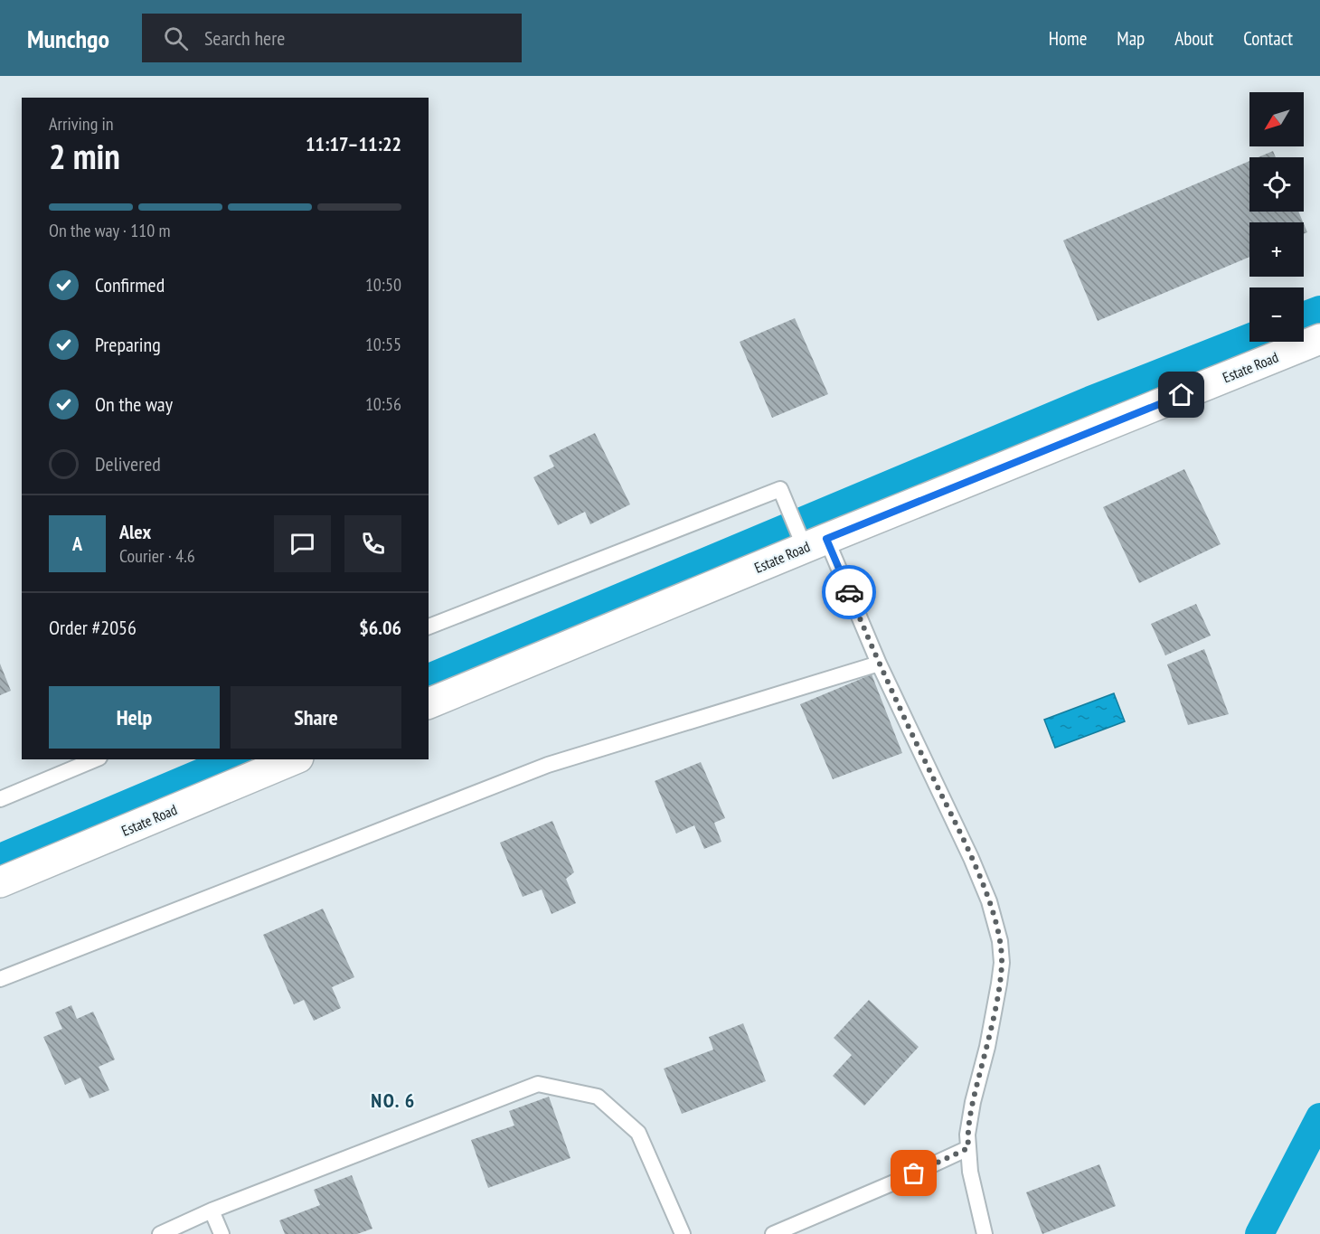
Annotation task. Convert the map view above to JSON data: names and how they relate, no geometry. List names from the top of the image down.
{
  "streets": {
    "street": ["Estate Road"]
  },
  "districts": ["NO. 6"],
  "north": "bottom left",
  "page": {
    "header": "Munchgo",
    "search": "Search here",
    "nav": [
      "Home",
      "Map",
      "About",
      "Contact"
    ],
    "map_buttons": ["+", "−"],
    "heading": ["2 min", "Arriving in", "11:17–11:22"],
    "panel": [
      "Alex",
      "Courier · 4.6",
      "Order #2056",
      "$6.06"
    ],
    "bar": "On the way · 110 m",
    "list": [
      ["Confirmed", "10:50"],
      ["Preparing", "10:55"],
      ["On the way", "10:56"],
      "Delivered"
    ],
    "round": "A",
    "buttons": ["Help", "Share"]
  }
}
